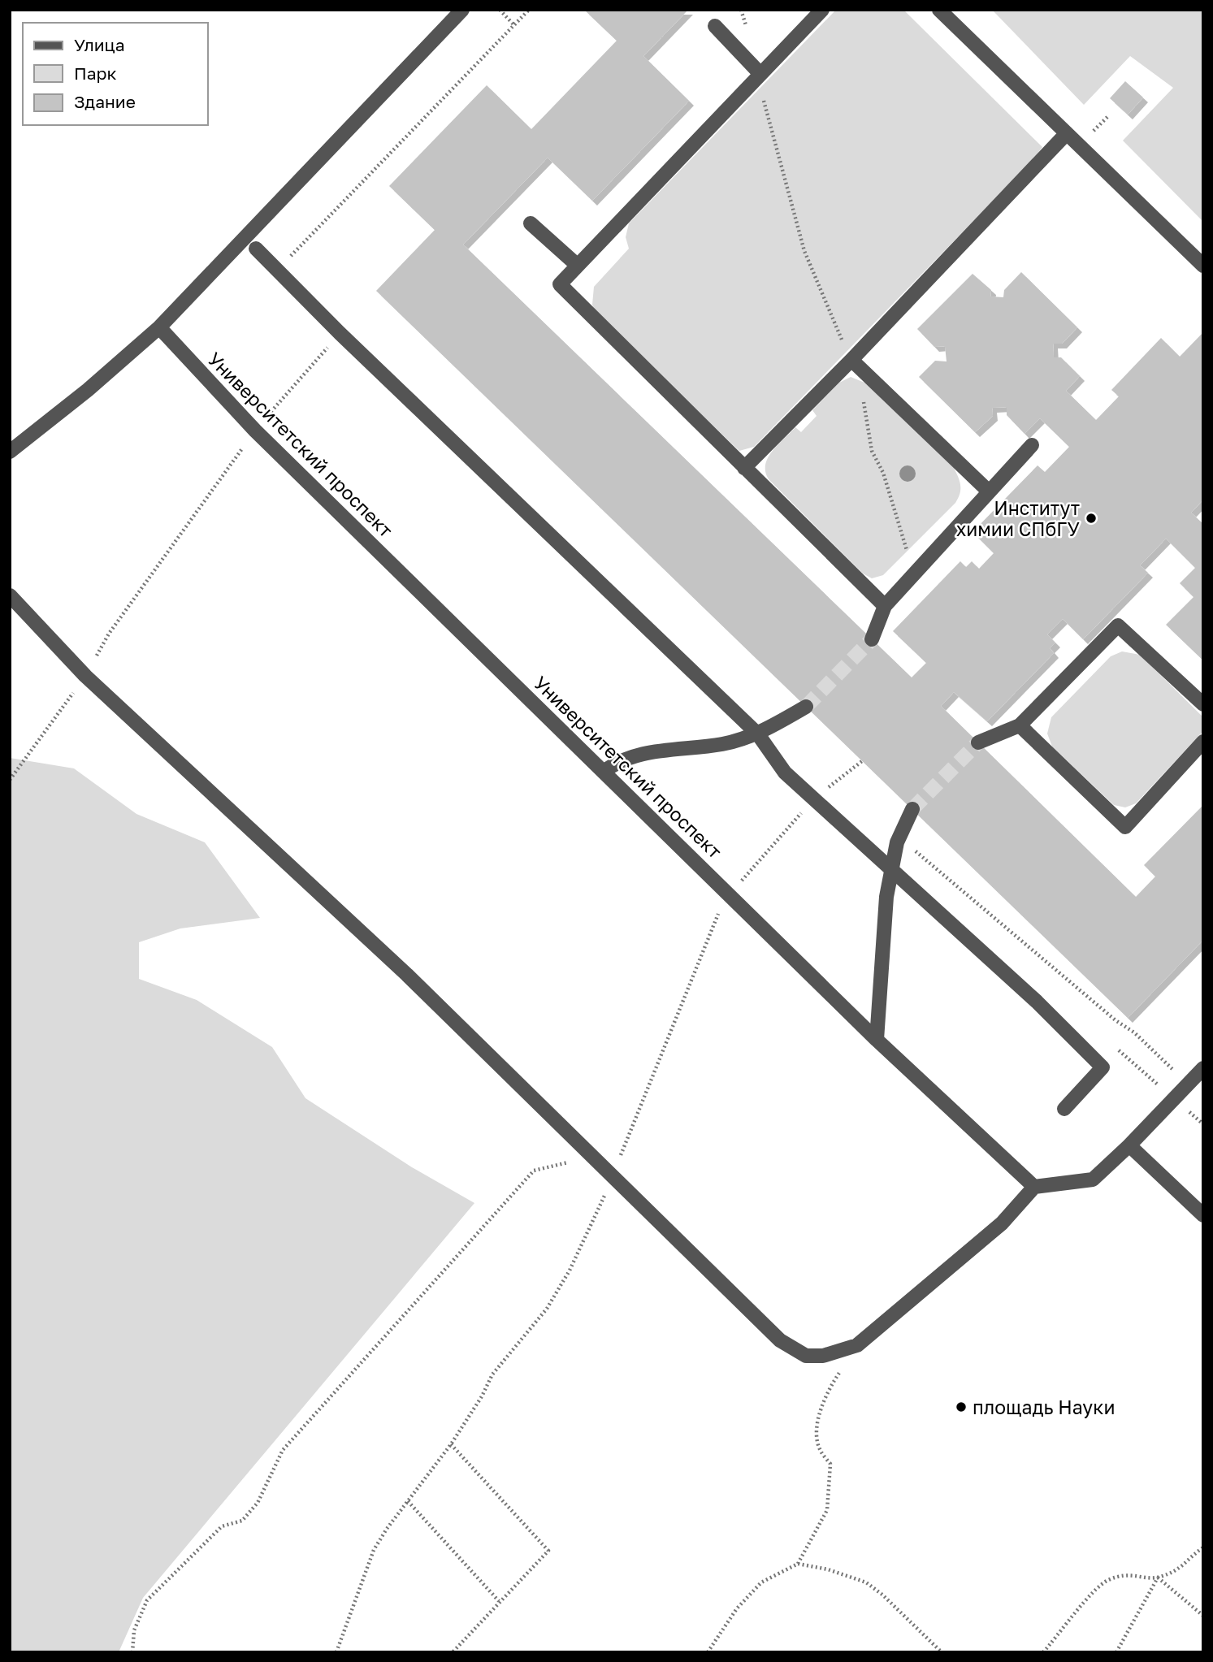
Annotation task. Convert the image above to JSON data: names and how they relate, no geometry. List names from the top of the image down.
{
  "streets": {
    "street": ["Университетский проспект"]
  },
  "places": ["Институт химии СПбГУ", "площадь Науки"],
  "legend": ["Улица", "Парк", "Здание"]
}
